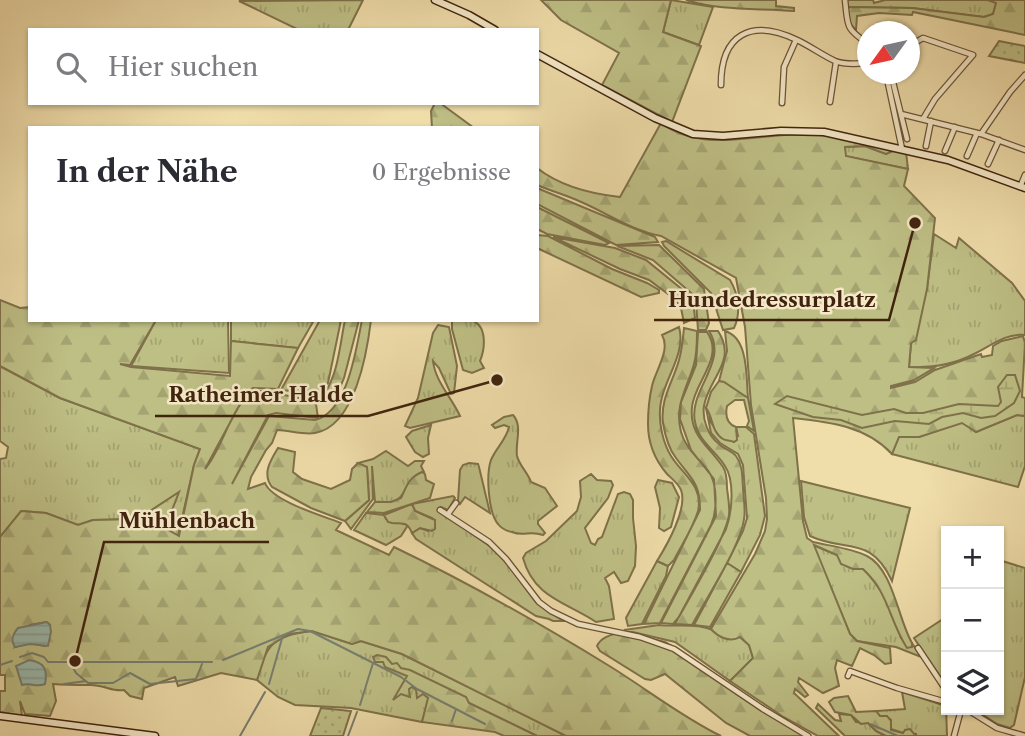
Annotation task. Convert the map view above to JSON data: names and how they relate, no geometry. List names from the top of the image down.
{
  "places": ["Hundedressurplatz", "Ratheimer Halde", "Mühlenbach"],
  "north": "bottom left",
  "page": {
    "search": "Hier suchen",
    "heading": ["In der Nähe", "0 Ergebnisse"],
    "map_buttons": ["+", "−"]
  }
}
